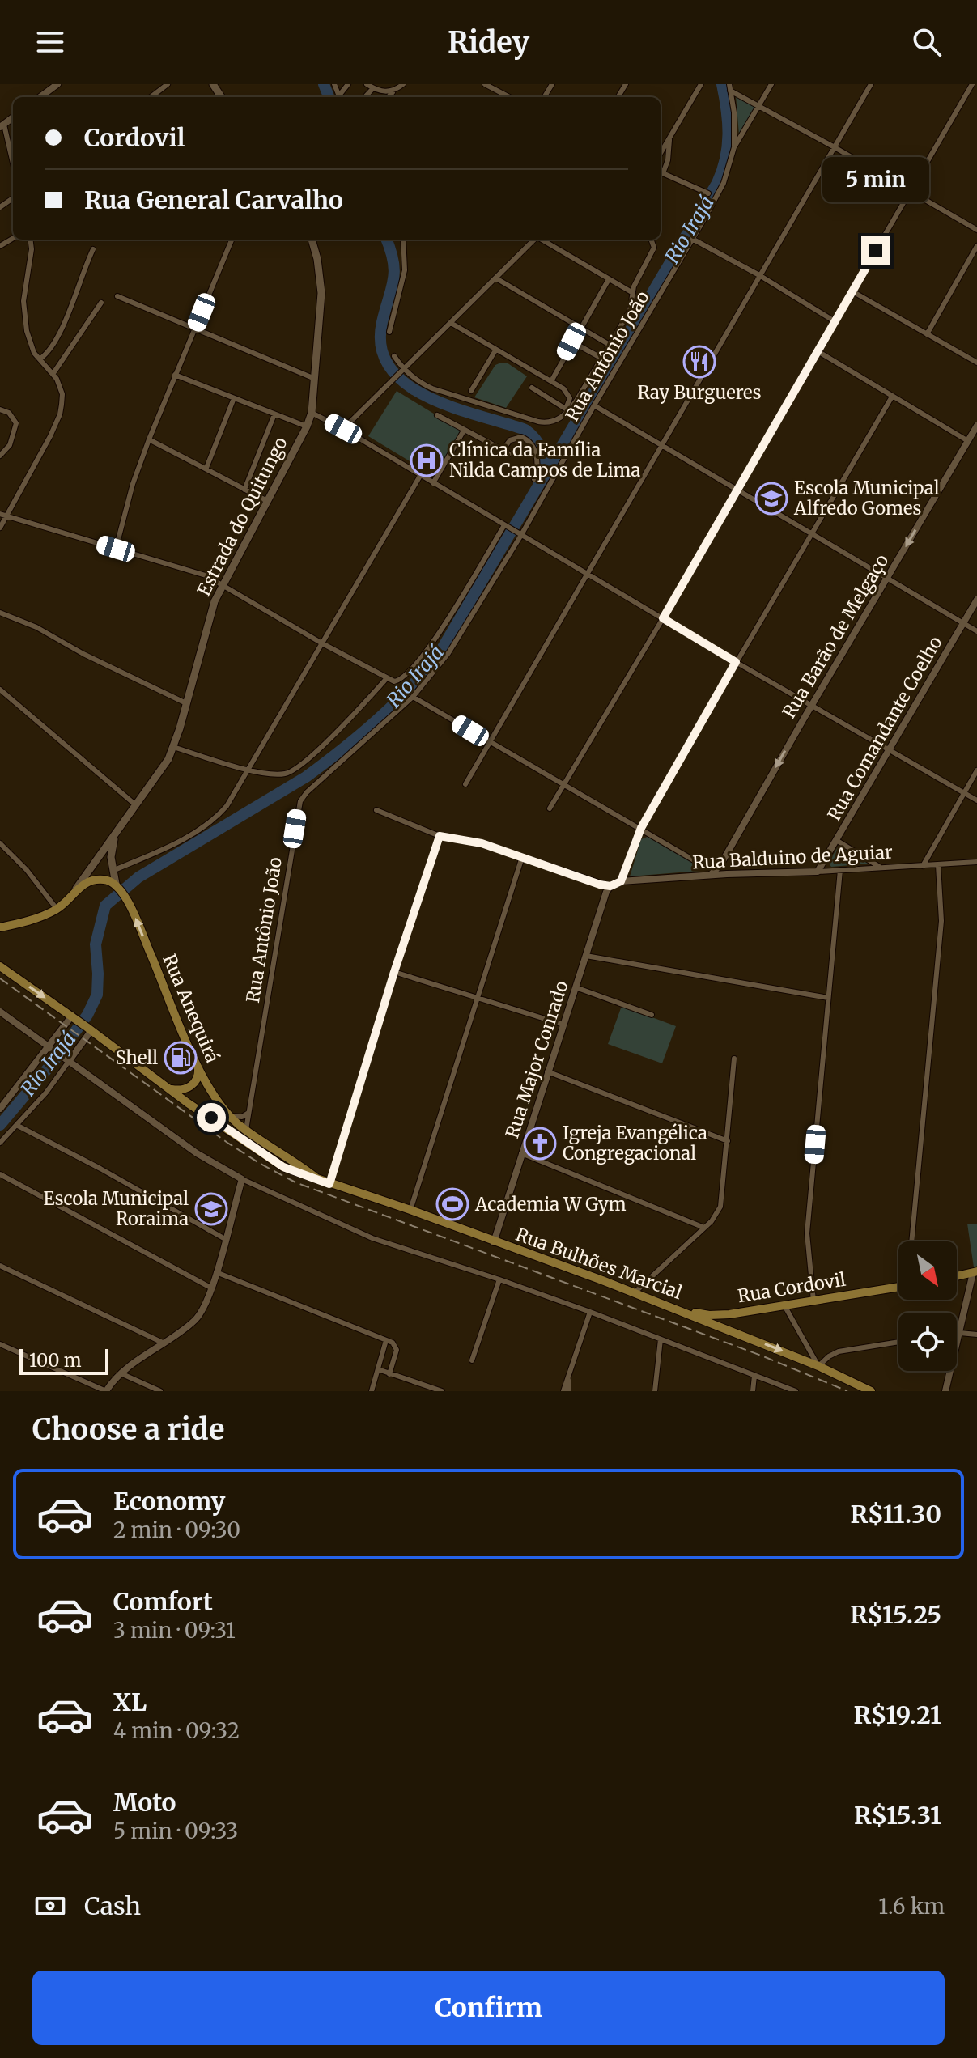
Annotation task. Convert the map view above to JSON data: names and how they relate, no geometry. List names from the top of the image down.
{
  "streets": {
    "main road": [
      "Estrada do Quitungo",
      "Rua Anequirá",
      "Rua Bulhões Marcial",
      "Rua Cordovil"
    ],
    "street": [
      "Rua Antônio João",
      "Rua Barão de Melgaço",
      "Rua Comandante Coelho",
      "Rua Balduino de Aguiar",
      "Rua Major Conrado"
    ]
  },
  "crossings": [
    ["Rua Antônio João", "Rua Anequirá"],
    ["Estrada do Quitungo", "Rua Anequirá"],
    ["Rua Barão de Melgaço", "Rua Balduino de Aguiar"],
    ["Rua Comandante Coelho", "Rua Balduino de Aguiar"],
    ["Rua Balduino de Aguiar", "Rua Major Conrado"],
    ["Rua Anequirá", "Rua Bulhões Marcial"],
    ["Rua Major Conrado", "Rua Bulhões Marcial"],
    ["Rua Bulhões Marcial", "Rua Cordovil"]
  ],
  "one_way": ["Rua Barão de Melgaço", "Rua Anequirá"],
  "water": ["Rio Irajá"],
  "places": {
    "restaurant": ["Ray Burgueres"],
    "hospital": ["Clínica da Família Nilda Campos de Lima"],
    "school or university": ["Escola Municipal Alfredo Gomes", "Escola Municipal Roraima"],
    "fuel station": ["Shell"],
    "church": ["Igreja Evangélica Congregacional"],
    "sports": ["Academia W Gym"]
  },
  "scale_bar": "100 m",
  "north": "bottom right",
  "page": {
    "header": "Ridey",
    "banner": ["Cordovil", "Rua General Carvalho"],
    "bubble": "5 min",
    "scale": "100 m",
    "heading": "Choose a ride",
    "list": [
      {
        "name": "Economy",
        "note": "2 min · 09:30",
        "value": "R$11.30"
      },
      {
        "name": "Comfort",
        "note": "3 min · 09:31",
        "value": "R$15.25"
      },
      {
        "name": "XL",
        "note": "4 min · 09:32",
        "value": "R$19.21"
      },
      {
        "name": "Moto",
        "note": "5 min · 09:33",
        "value": "R$15.31"
      }
    ],
    "pay": ["Cash", "1.6 km"],
    "buttons": "Confirm"
  }
}
